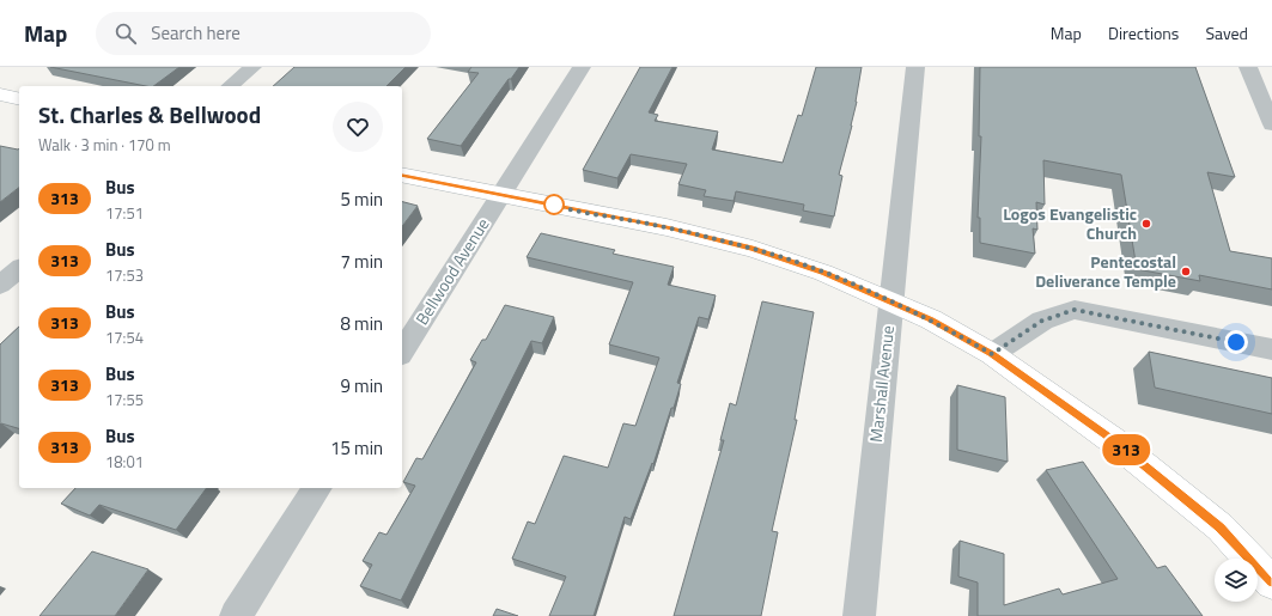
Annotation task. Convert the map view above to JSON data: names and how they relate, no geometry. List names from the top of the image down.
{
  "streets": {
    "street": ["Bellwood Avenue", "Marshall Avenue"]
  },
  "places": ["Logos Evangelistic Church", "Pentecostal Deliverance Temple"],
  "lines": ["bus line 313"],
  "page": {
    "header": "Map",
    "search": "Search here",
    "nav": ["Map", "Directions", "Saved"],
    "on_map": "313",
    "heading": ["St. Charles & Bellwood", "Walk · 3 min · 170 m"],
    "list": [
      {
        "mark": "313",
        "name": "Bus",
        "note": "17:51",
        "value": "5 min"
      },
      {
        "mark": "313",
        "name": "Bus",
        "note": "17:53",
        "value": "7 min"
      },
      {
        "mark": "313",
        "name": "Bus",
        "note": "17:54",
        "value": "8 min"
      },
      {
        "mark": "313",
        "name": "Bus",
        "note": "17:55",
        "value": "9 min"
      },
      {
        "mark": "313",
        "name": "Bus",
        "note": "18:01",
        "value": "15 min"
      }
    ]
  }
}
